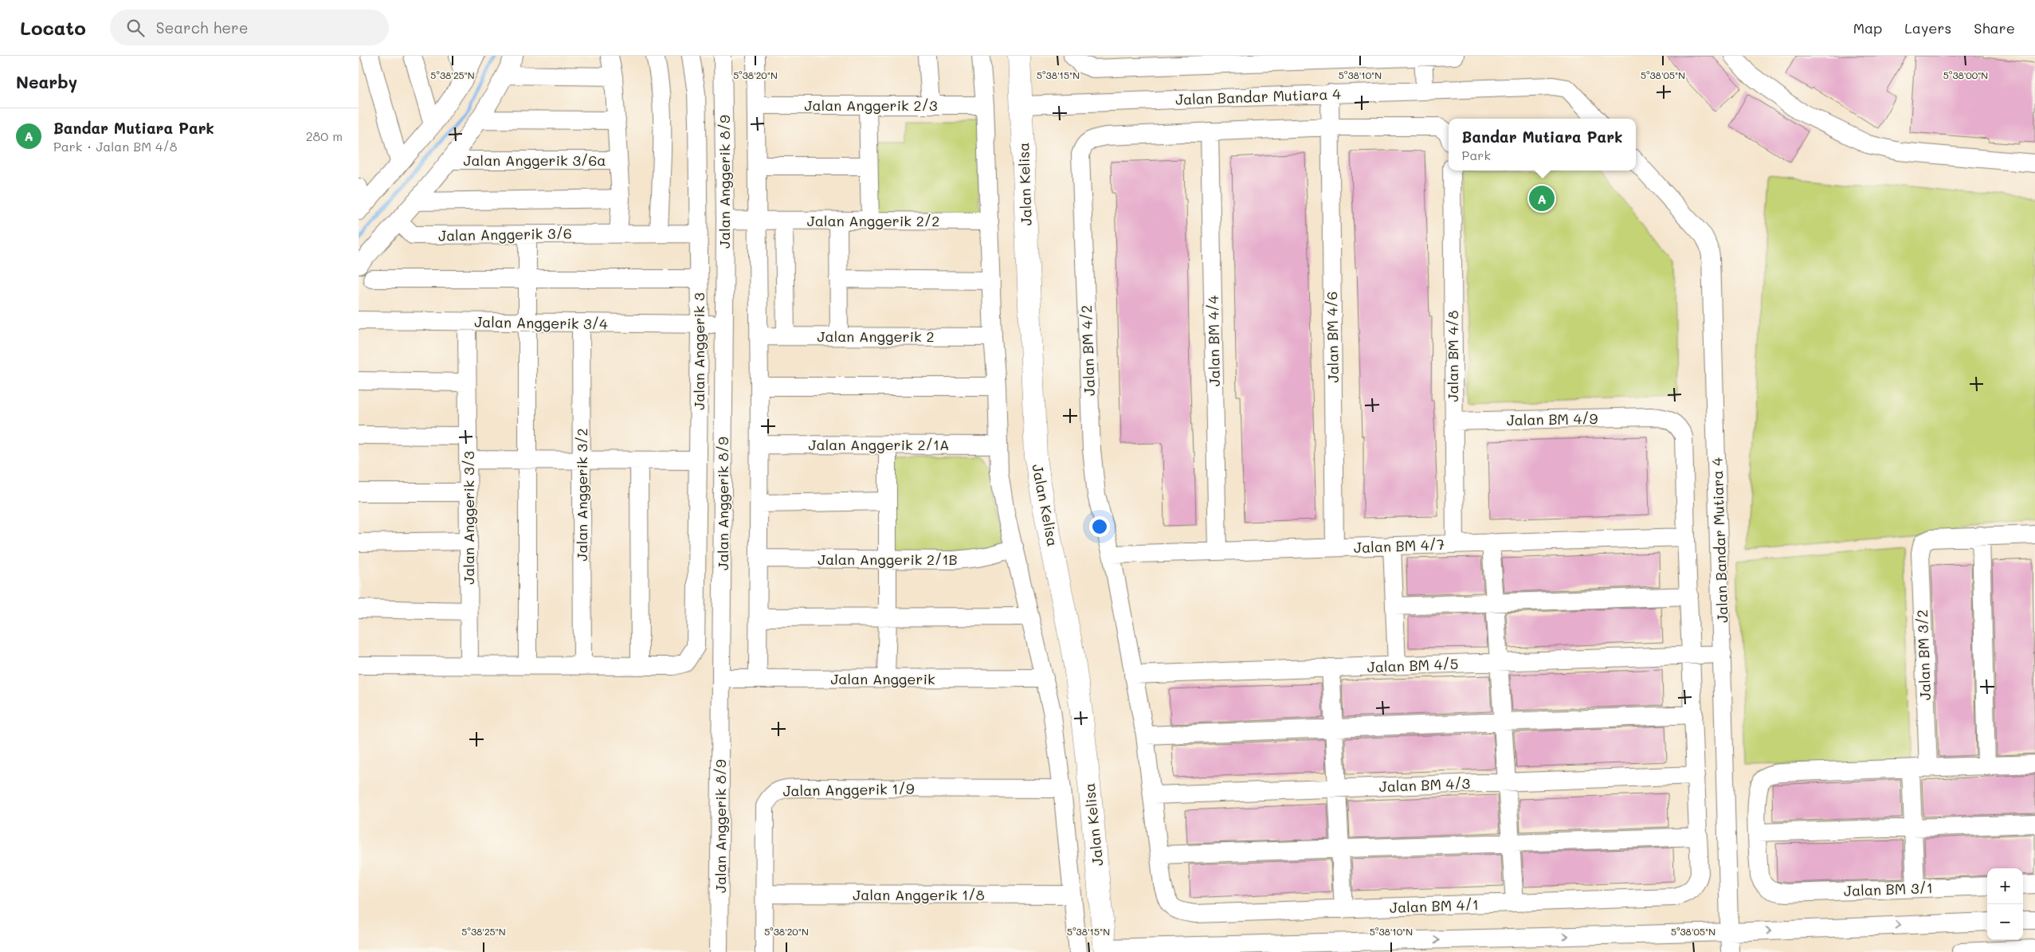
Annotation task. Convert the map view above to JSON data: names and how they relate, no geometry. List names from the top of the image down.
{
  "streets": {
    "main road": ["Jalan Kelisa"],
    "street": [
      "Jalan Bandar Mutiara 4",
      "Jalan Anggerik 2/3",
      "Jalan Anggerik 3/6a",
      "Jalan Anggerik 8/9",
      "Jalan Anggerik 2/2",
      "Jalan Anggerik 3/6",
      "Jalan Anggerik 3/4",
      "Jalan Anggerik 2",
      "Jalan BM 4/6",
      "Jalan BM 4/4",
      "Jalan BM 4/2",
      "Jalan Anggerik 3",
      "Jalan BM 4/8",
      "Jalan BM 4/9",
      "Jalan Anggerik 2/1A",
      "Jalan Anggerik 3/2",
      "Jalan Anggerik 3/3",
      "Jalan BM 4/7",
      "Jalan Anggerik 2/1B",
      "Jalan BM 3/2",
      "Jalan BM 4/5",
      "Jalan Anggerik",
      "Jalan BM 4/3",
      "Jalan Anggerik 1/9",
      "Jalan BM 3/1",
      "Jalan Anggerik 1/8",
      "Jalan BM 4/1"
    ]
  },
  "crossings": [
    ["Jalan Bandar Mutiara 4", "Jalan Kelisa"],
    ["Jalan Bandar Mutiara 4", "Jalan BM 4/6"],
    ["Jalan Bandar Mutiara 4", "Jalan BM 4/5"],
    ["Jalan Anggerik 8/9", "Jalan Anggerik 2/2"],
    ["Jalan Anggerik 8/9", "Jalan Anggerik 3/4"],
    ["Jalan Anggerik 8/9", "Jalan Anggerik"],
    ["Jalan Anggerik 3/6", "Jalan Anggerik 3"],
    ["Jalan Anggerik 3/4", "Jalan Anggerik 3"],
    ["Jalan Anggerik 3/4", "Jalan Anggerik 3/2"],
    ["Jalan Anggerik 3/4", "Jalan Anggerik 3/3"],
    ["Jalan BM 4/6", "Jalan BM 4/7"],
    ["Jalan BM 4/4", "Jalan BM 4/2"],
    ["Jalan BM 4/4", "Jalan BM 4/7"],
    ["Jalan BM 4/2", "Jalan BM 4/7"],
    ["Jalan BM 4/2", "Jalan BM 4/5"],
    ["Jalan BM 4/2", "Jalan BM 4/1"],
    ["Jalan BM 4/8", "Jalan BM 4/9"],
    ["Jalan BM 4/8", "Jalan BM 4/7"],
    ["Jalan BM 4/9", "Jalan BM 4/7"],
    ["Jalan BM 4/9", "Jalan BM 4/5"],
    ["Jalan BM 4/9", "Jalan BM 4/3"],
    ["Jalan BM 4/9", "Jalan BM 4/1"],
    ["Jalan BM 3/2", "Jalan BM 3/1"],
    ["Jalan BM 4/3", "Jalan BM 4/1"],
    ["Jalan Anggerik 1/9", "Jalan Anggerik 1/8"]
  ],
  "page": {
    "header": "Locato",
    "search": "Search here",
    "nav": ["Map", "Layers", "Share"],
    "heading": "Nearby",
    "list": [
      {
        "mark": "A",
        "name": "Bandar Mutiara Park",
        "note": "Park · Jalan BM 4/8",
        "value": "280 m"
      }
    ],
    "popup": ["Bandar Mutiara Park", "Park"],
    "pins": "A",
    "map_buttons": ["+", "−"]
  },
  "coordinates": [
    "5°38'25\"N",
    "5°38'20\"N",
    "5°38'15\"N",
    "5°38'10\"N",
    "5°38'05\"N",
    "5°38'00\"N"
  ]
}
